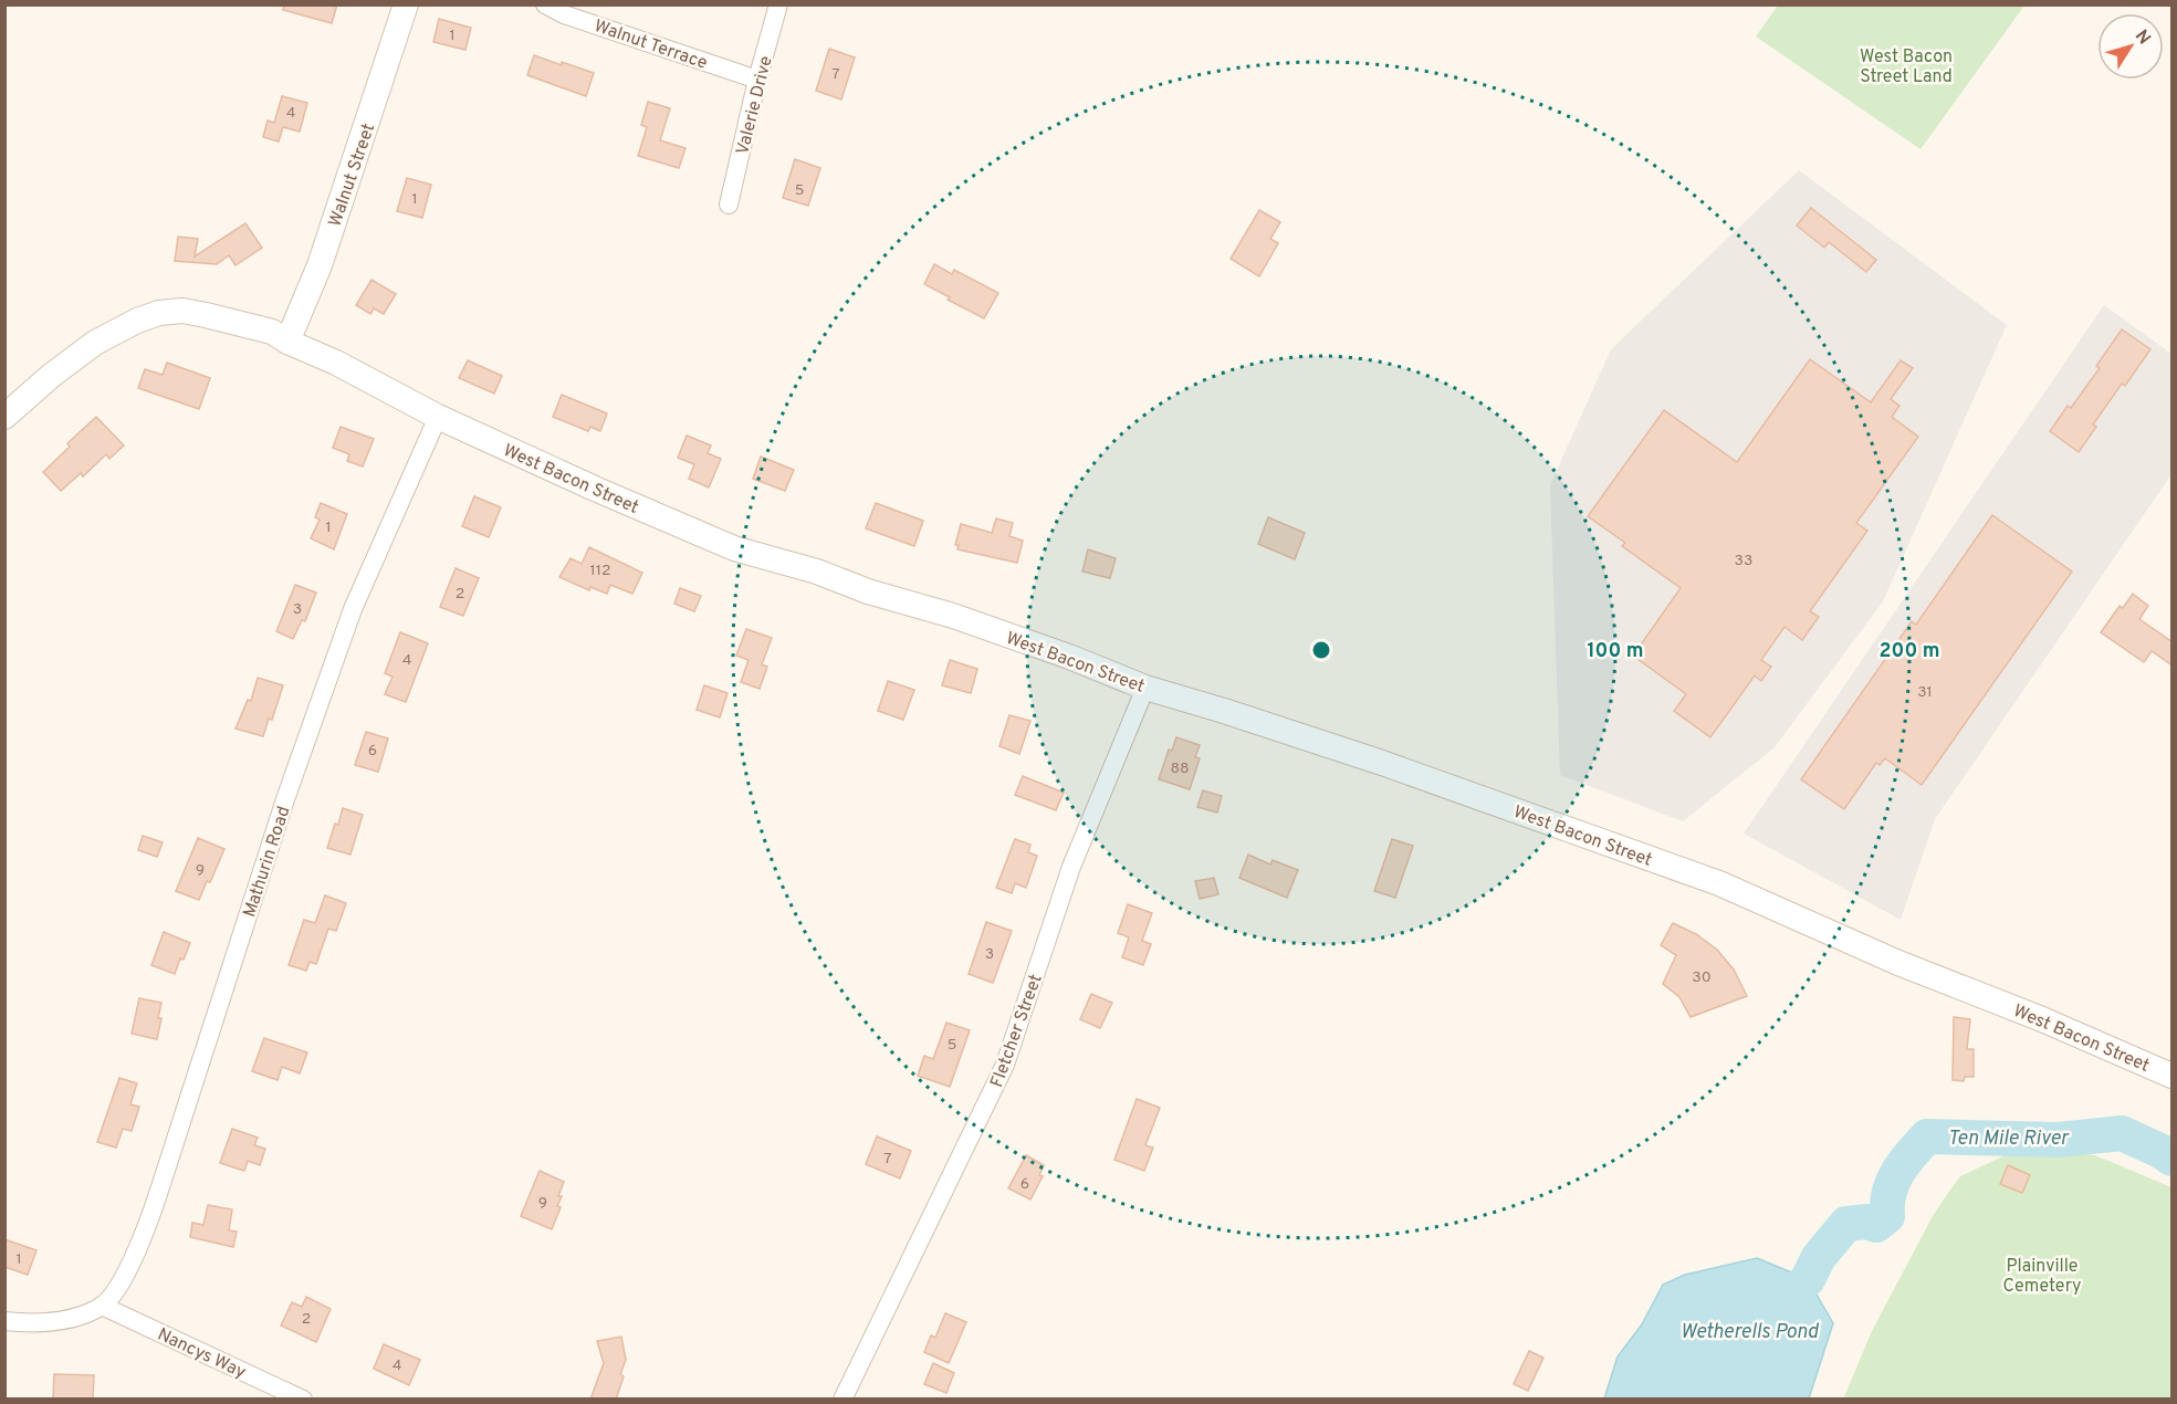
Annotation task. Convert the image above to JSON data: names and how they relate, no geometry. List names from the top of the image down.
{
  "streets": {
    "street": [
      "Walnut Terrace",
      "Valerie Drive",
      "Walnut Street",
      "West Bacon Street",
      "Mathurin Road",
      "Fletcher Street",
      "Nancys Way"
    ]
  },
  "crossings": [
    ["Walnut Terrace", "Valerie Drive"],
    ["Walnut Street", "West Bacon Street"],
    ["West Bacon Street", "Mathurin Road"],
    ["West Bacon Street", "Fletcher Street"],
    ["Mathurin Road", "Nancys Way"]
  ],
  "water": ["Ten Mile River", "Wetherells Pond"],
  "parks": ["West Bacon Street Land", "Plainville Cemetery"],
  "house_numbers": [
    "1",
    "7",
    "4",
    "5",
    "1",
    "1",
    "33",
    "112",
    "2",
    "3",
    "4",
    "31",
    "6",
    "88",
    "9",
    "3",
    "30",
    "5",
    "7",
    "6",
    "9",
    "1",
    "2",
    "4"
  ],
  "north": "top right",
  "rings": ["100 m", "200 m"]
}
